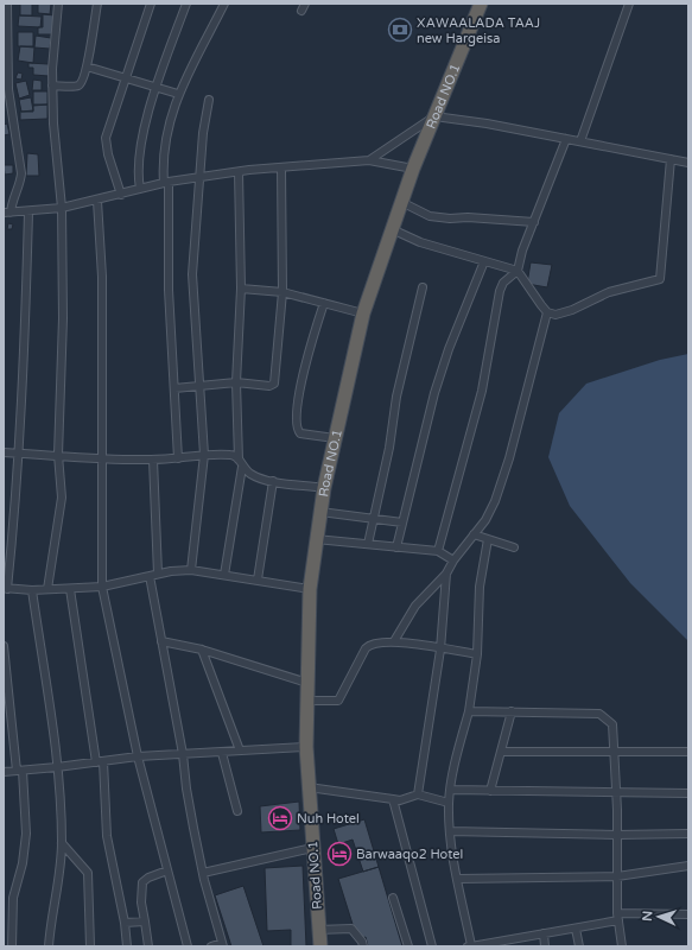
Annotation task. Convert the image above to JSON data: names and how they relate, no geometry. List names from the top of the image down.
{
  "streets": {
    "highway": ["Road NO.1"]
  },
  "places": {
    "bank": ["XAWAALADA TAAJ new Hargeisa"],
    "hotel": ["Nuh Hotel", "Barwaaqo2 Hotel"]
  },
  "north": "left"
}
